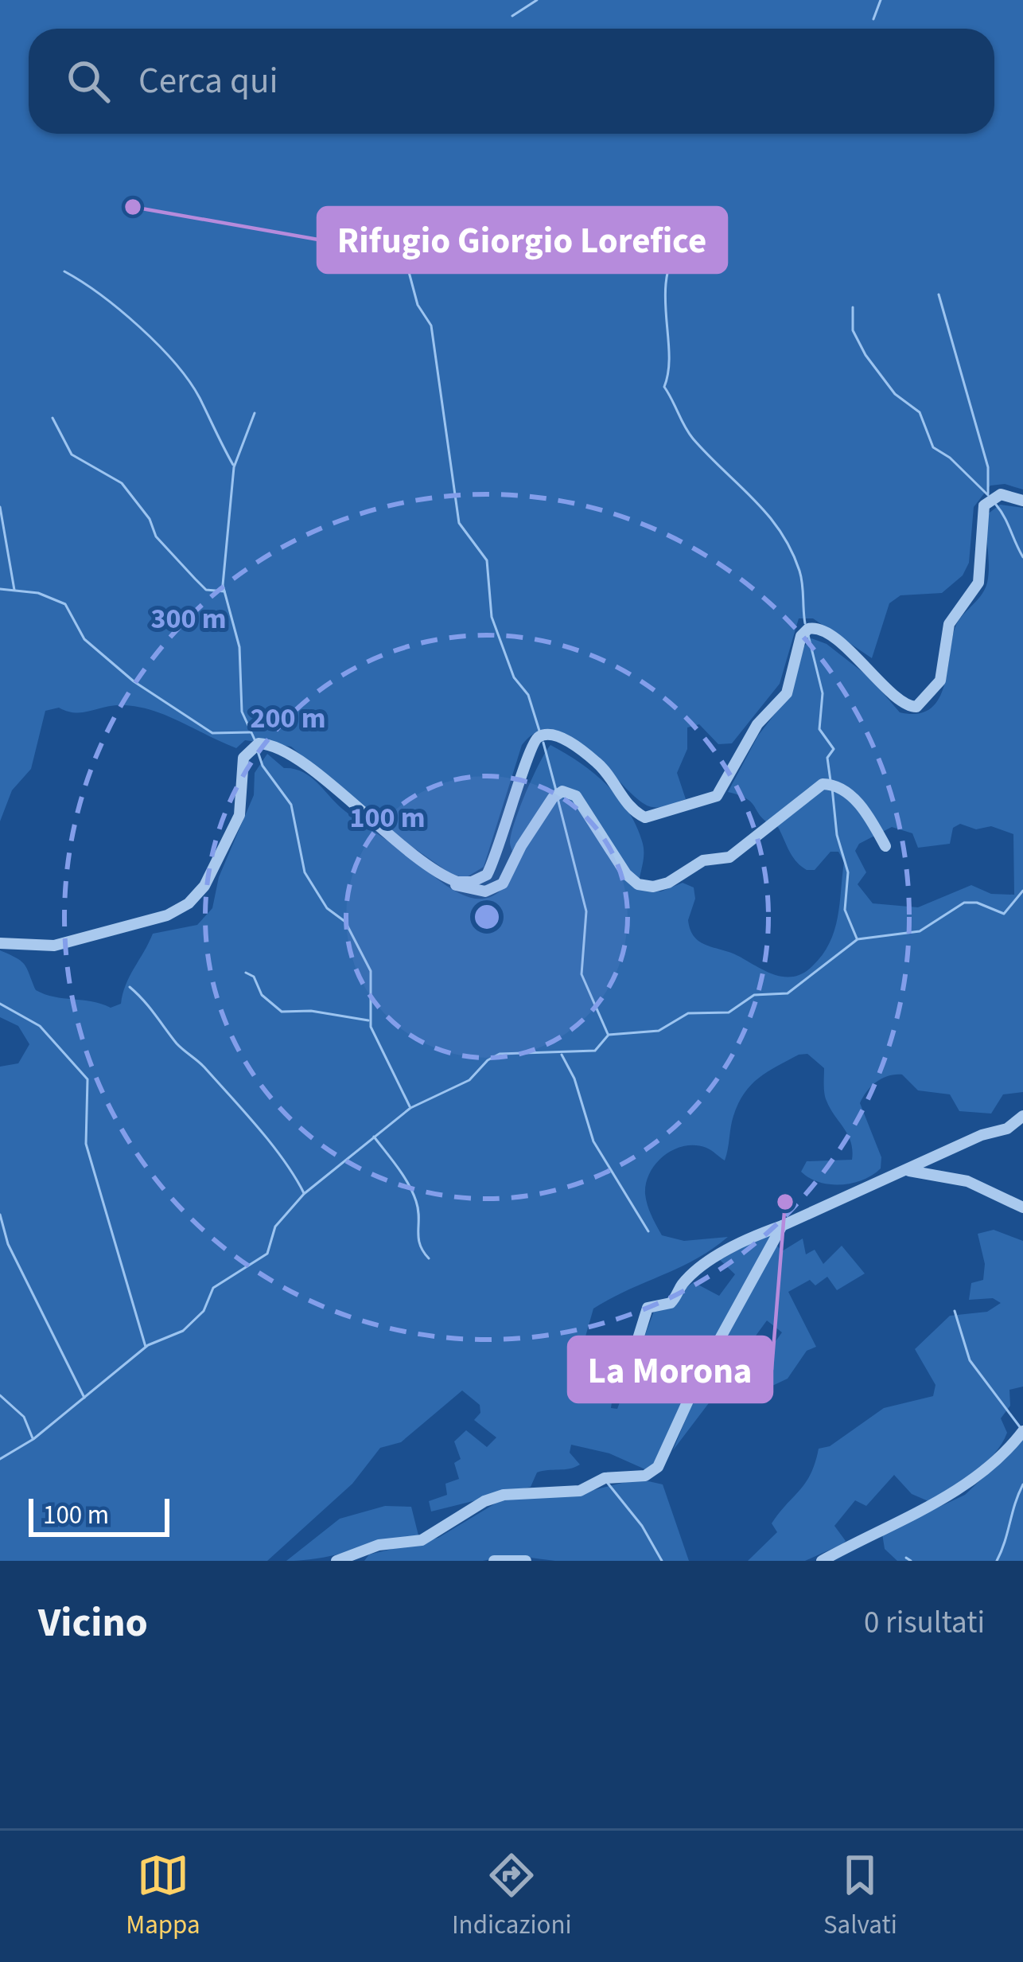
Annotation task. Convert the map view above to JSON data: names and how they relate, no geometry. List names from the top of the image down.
{
  "places": ["Rifugio Giorgio Lorefice", "La Morona"],
  "scale_bar": "100 m",
  "page": {
    "search": "Cerca qui",
    "scale": "100 m",
    "heading": ["Vicino", "0 risultati"],
    "nav": ["Mappa", "Indicazioni", "Salvati"]
  },
  "rings": ["300 m", "200 m", "100 m"]
}
